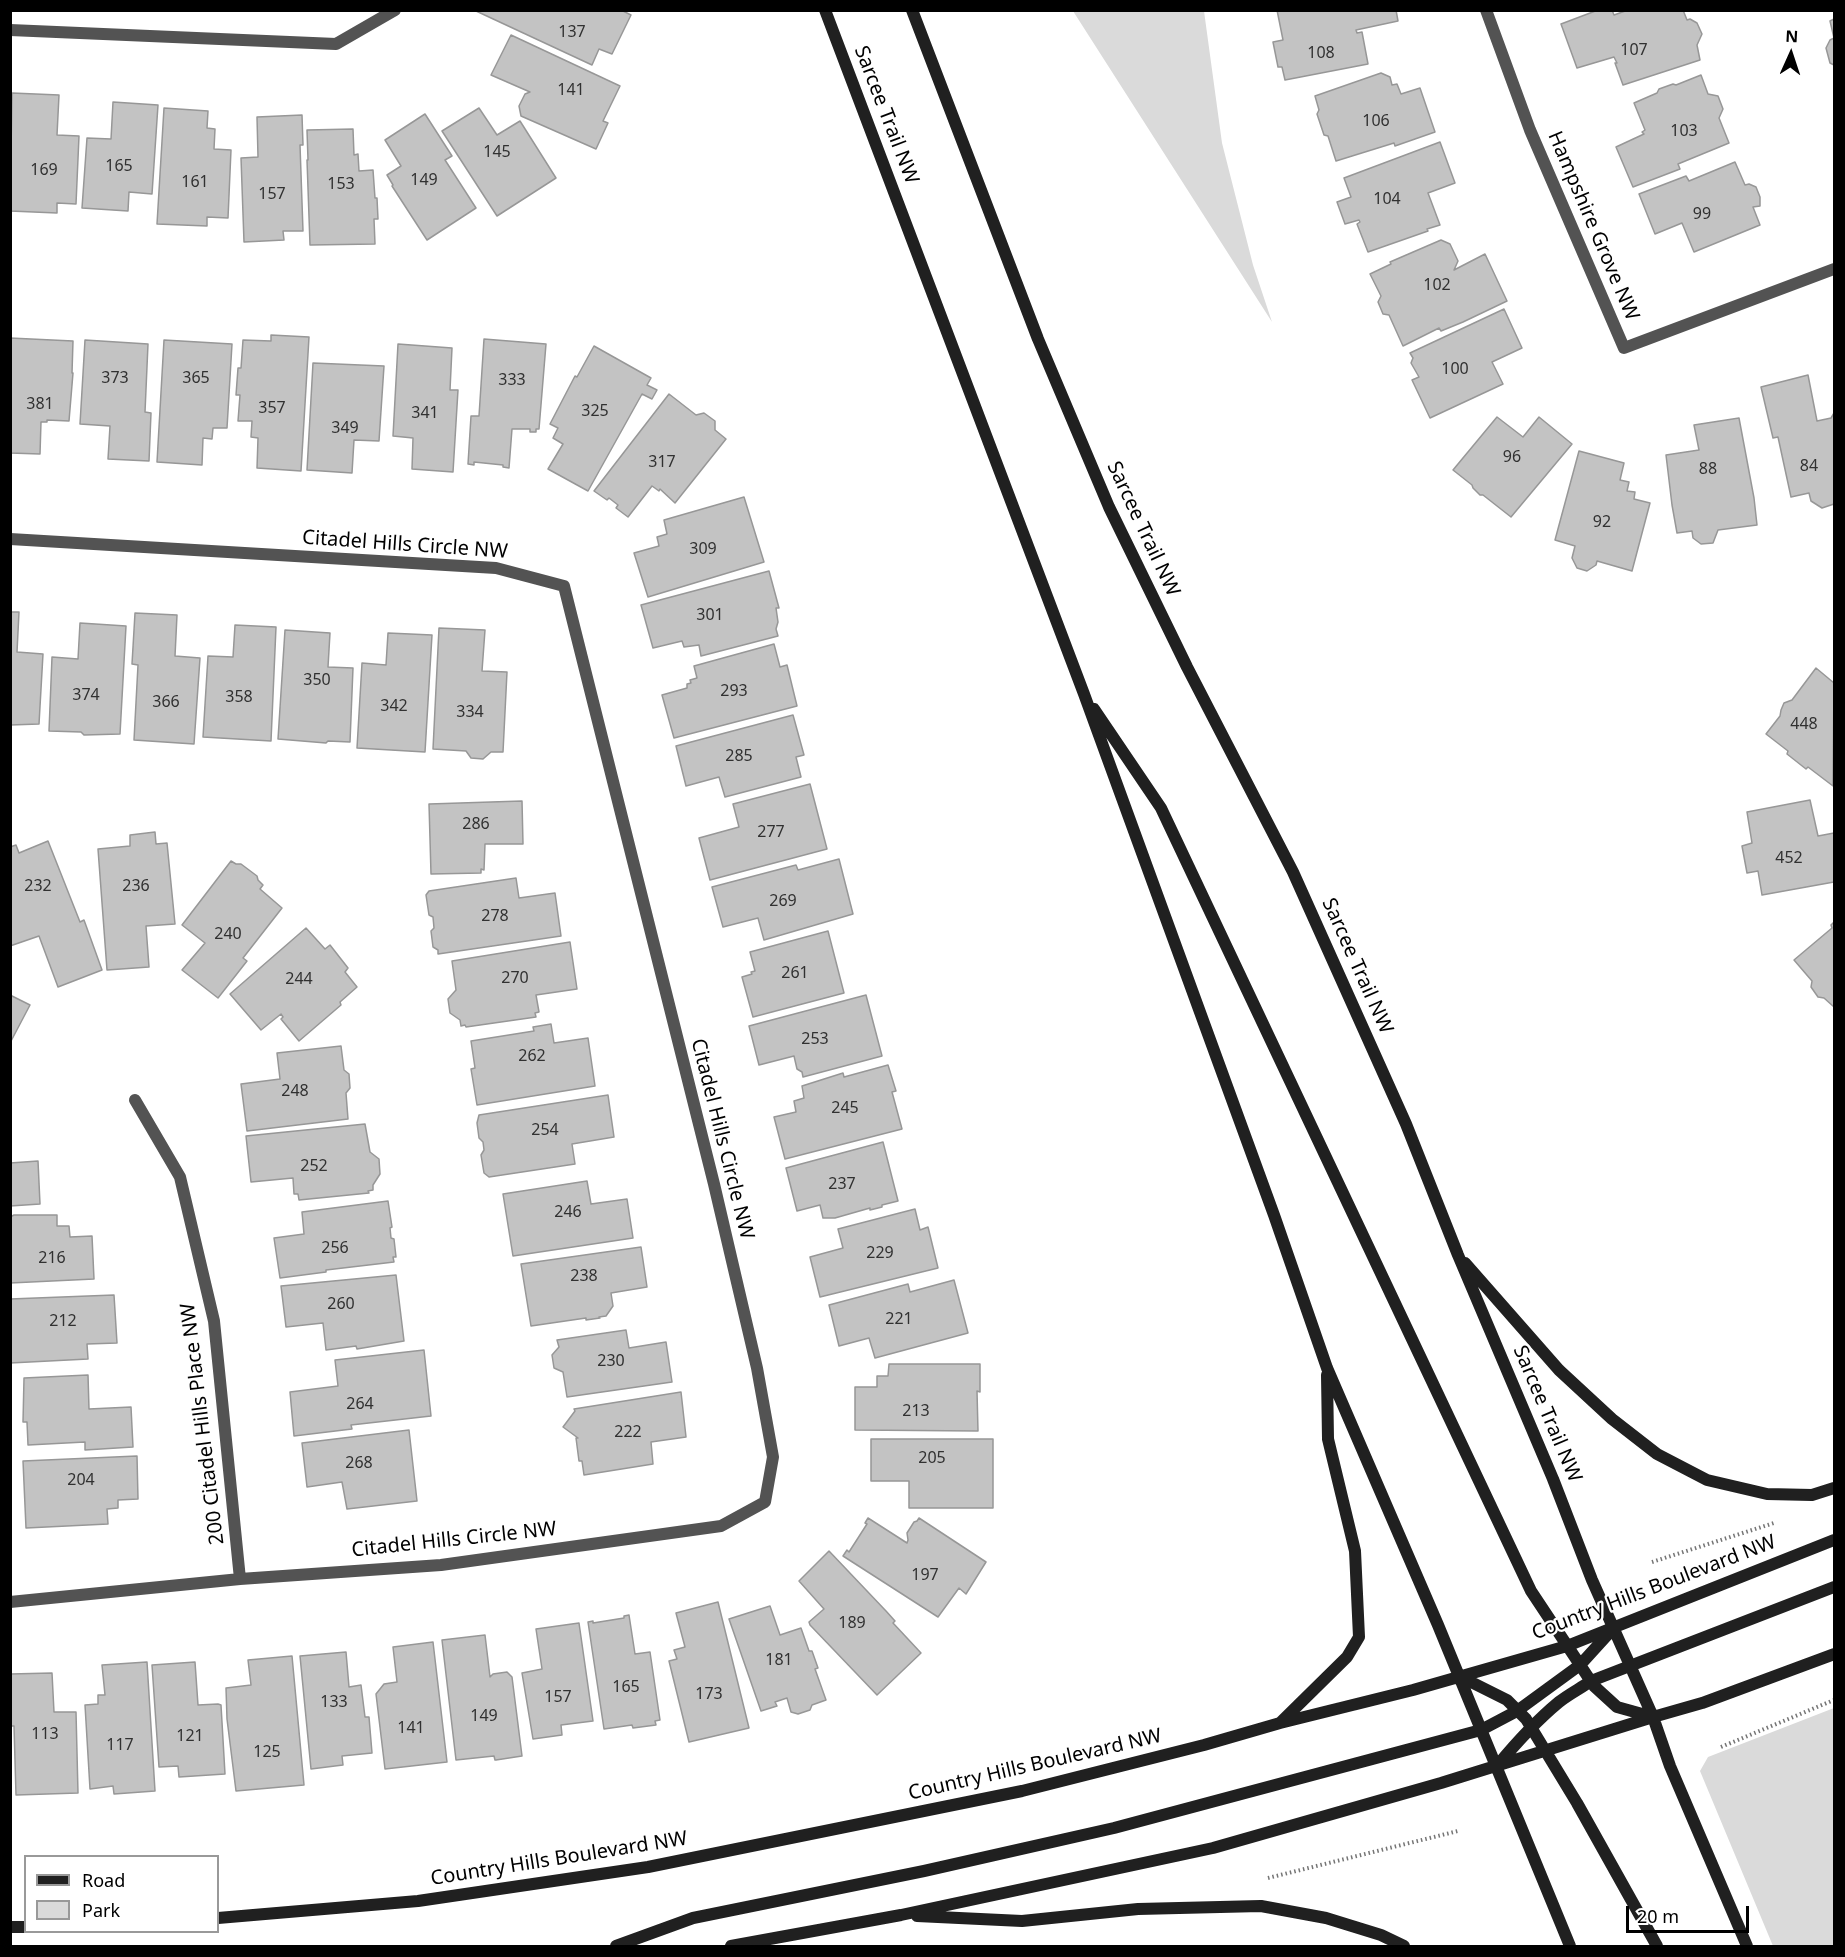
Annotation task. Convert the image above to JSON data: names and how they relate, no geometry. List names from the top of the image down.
{
  "streets": {
    "main road": ["Sarcee Trail NW", "Country Hills Boulevard NW"],
    "street": ["Hampshire Grove NW", "Citadel Hills Circle NW", "200 Citadel Hills Place NW"]
  },
  "crossings": [
    ["Sarcee Trail NW", "Country Hills Boulevard NW"],
    ["Citadel Hills Circle NW", "200 Citadel Hills Place NW"]
  ],
  "house_numbers": [
    "137",
    "107",
    "108",
    "141",
    "106",
    "103",
    "145",
    "165",
    "169",
    "149",
    "161",
    "153",
    "157",
    "104",
    "99",
    "102",
    "100",
    "373",
    "365",
    "333",
    "381",
    "357",
    "325",
    "341",
    "349",
    "96",
    "317",
    "84",
    "88",
    "92",
    "309",
    "301",
    "350",
    "293",
    "374",
    "358",
    "366",
    "342",
    "334",
    "448",
    "285",
    "286",
    "277",
    "452",
    "232",
    "236",
    "269",
    "278",
    "240",
    "261",
    "270",
    "244",
    "253",
    "262",
    "248",
    "245",
    "254",
    "252",
    "237",
    "246",
    "256",
    "229",
    "216",
    "238",
    "260",
    "221",
    "212",
    "230",
    "264",
    "213",
    "222",
    "205",
    "268",
    "204",
    "197",
    "189",
    "181",
    "165",
    "173",
    "157",
    "133",
    "149",
    "141",
    "113",
    "121",
    "117",
    "125"
  ],
  "legend": ["Road", "Park"],
  "scale_bar": "20 m",
  "north": "top"
}
